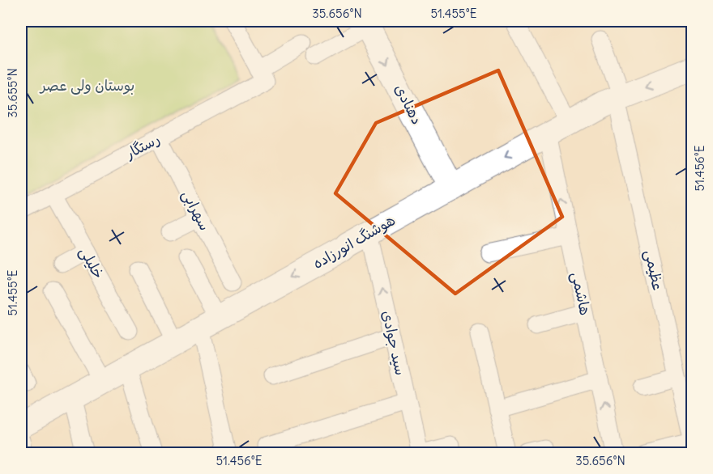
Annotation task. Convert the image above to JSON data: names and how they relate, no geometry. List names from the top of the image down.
{
  "streets": {
    "main road": ["دهنادی", "هوشنگ انورزاده"],
    "street": [
      "رستگار",
      "سهرابی",
      "خلیلی",
      "عظیمی",
      "هاشمی",
      "سید جوادی"
    ]
  },
  "crossings": [
    ["دهنادی", "هوشنگ انورزاده"],
    ["رستگار", "سهرابی"],
    ["رستگار", "خلیلی"],
    ["هوشنگ انورزاده", "عظیمی"],
    ["هوشنگ انورزاده", "هاشمی"],
    ["هوشنگ انورزاده", "سید جوادی"]
  ],
  "one_way": ["دهنادی", "هوشنگ انورزاده", "سید جوادی"],
  "parks": ["بوستان ولی عصر"],
  "coordinates": [
    "35.656°N",
    "51.455°E",
    "35.655°N",
    "51.456°E"
  ]
}
